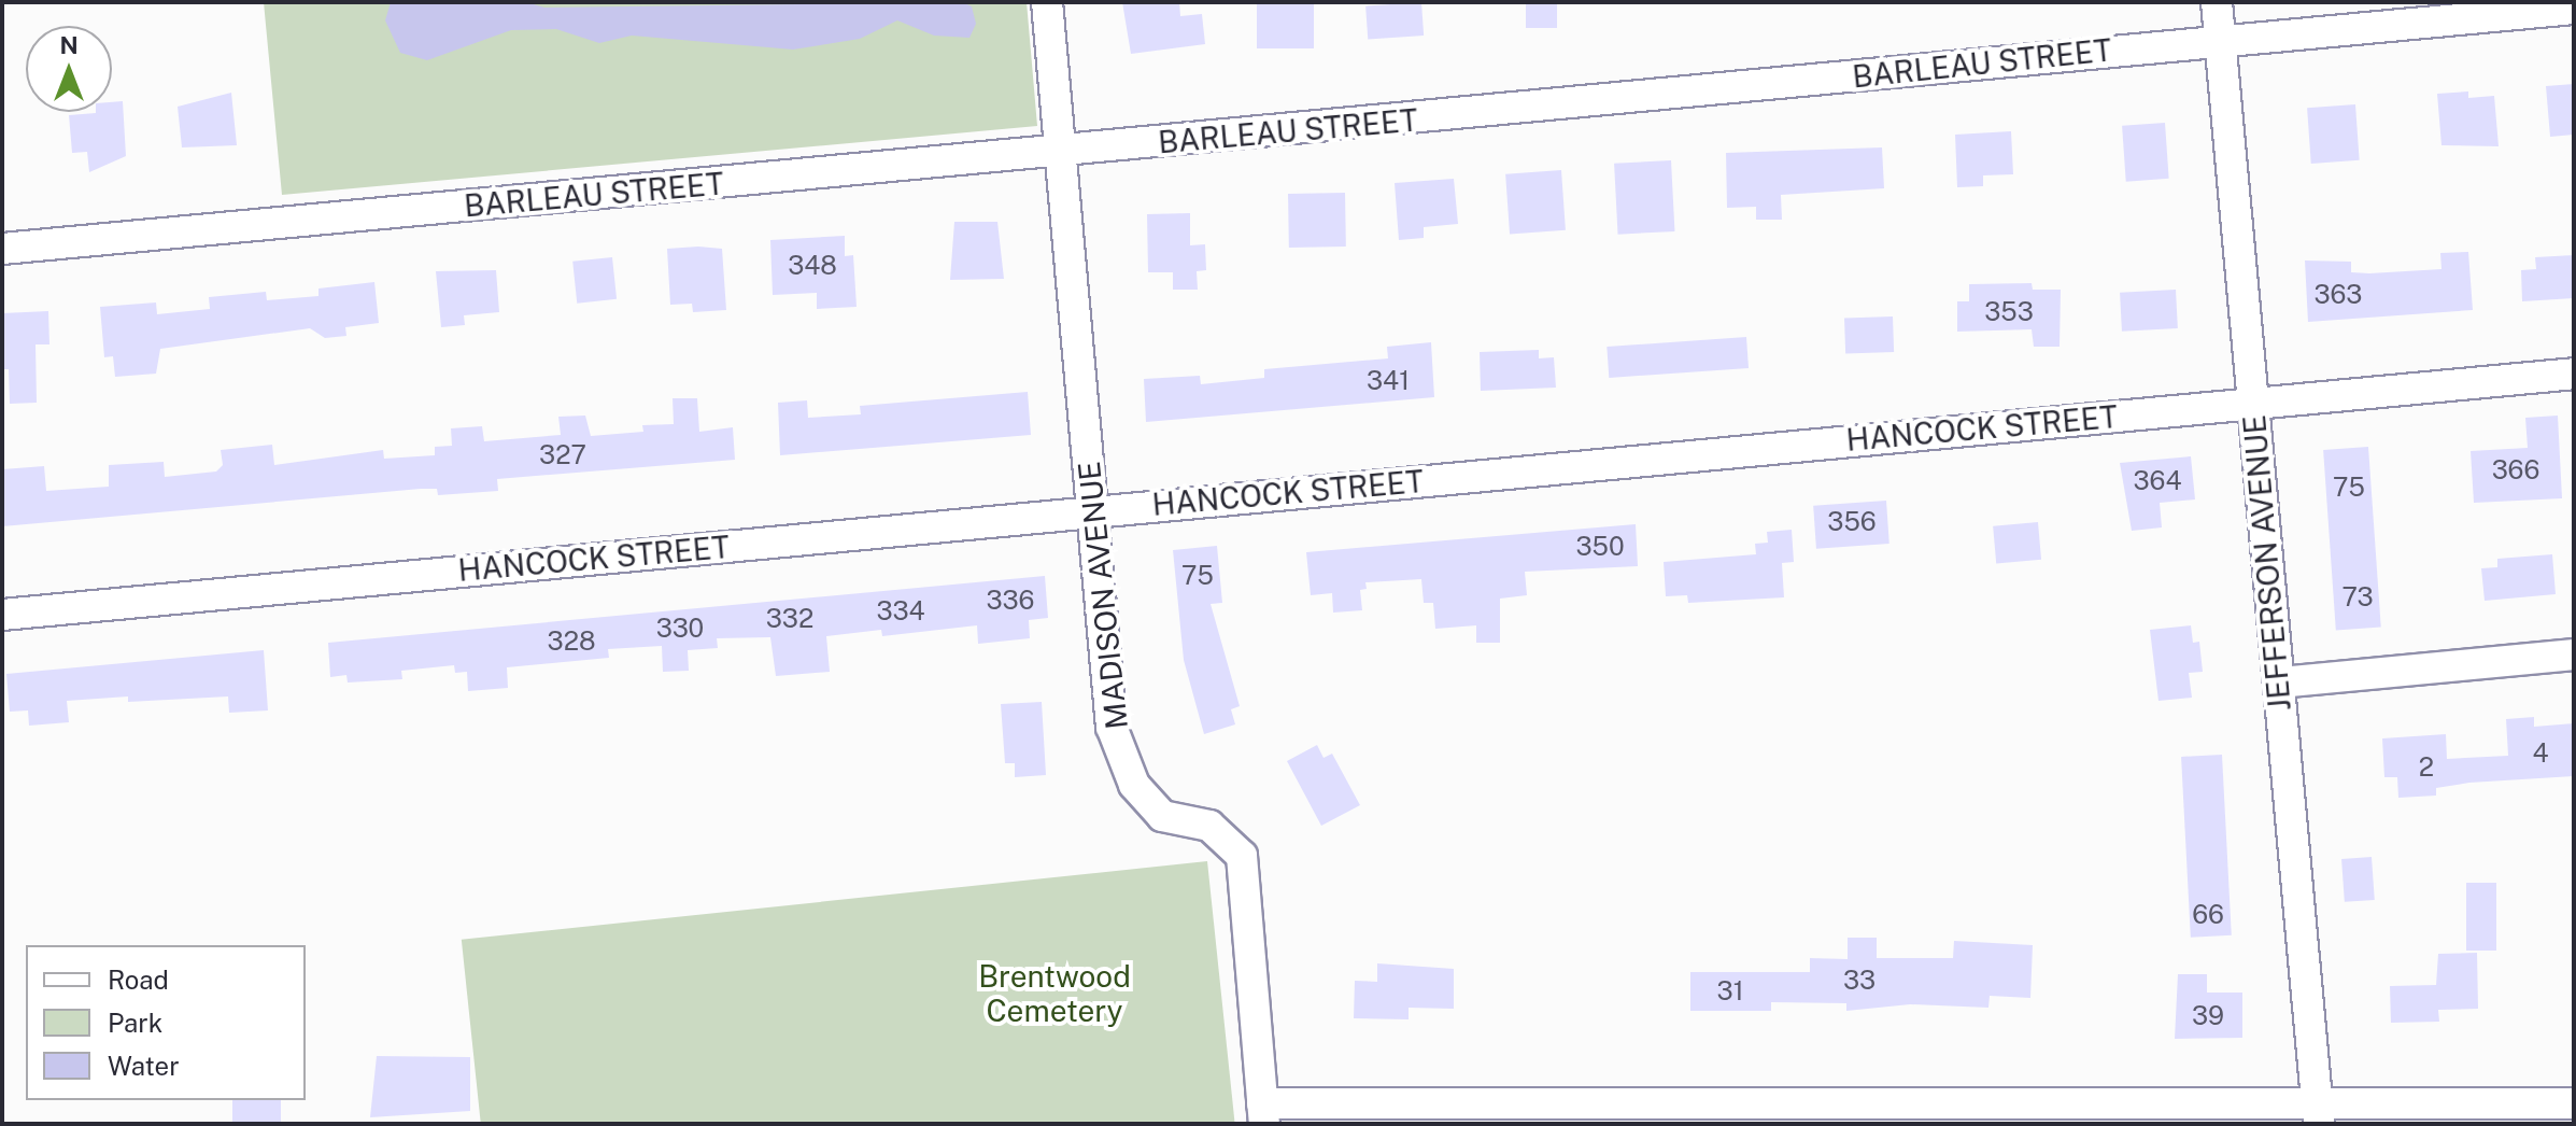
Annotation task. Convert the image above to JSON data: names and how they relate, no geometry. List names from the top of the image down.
{
  "streets": {
    "street": [
      "BARLEAU STREET",
      "HANCOCK STREET",
      "JEFFERSON AVENUE",
      "MADISON AVENUE"
    ]
  },
  "crossings": [
    ["BARLEAU STREET", "JEFFERSON AVENUE"],
    ["BARLEAU STREET", "MADISON AVENUE"],
    ["HANCOCK STREET", "JEFFERSON AVENUE"],
    ["HANCOCK STREET", "MADISON AVENUE"]
  ],
  "parks": ["Brentwood Cemetery"],
  "house_numbers": [
    "348",
    "363",
    "353",
    "341",
    "327",
    "366",
    "364",
    "75",
    "356",
    "350",
    "75",
    "73",
    "336",
    "334",
    "332",
    "330",
    "328",
    "4",
    "2",
    "66",
    "33",
    "31",
    "39"
  ],
  "legend": ["Road", "Park", "Water"],
  "north": "top"
}
